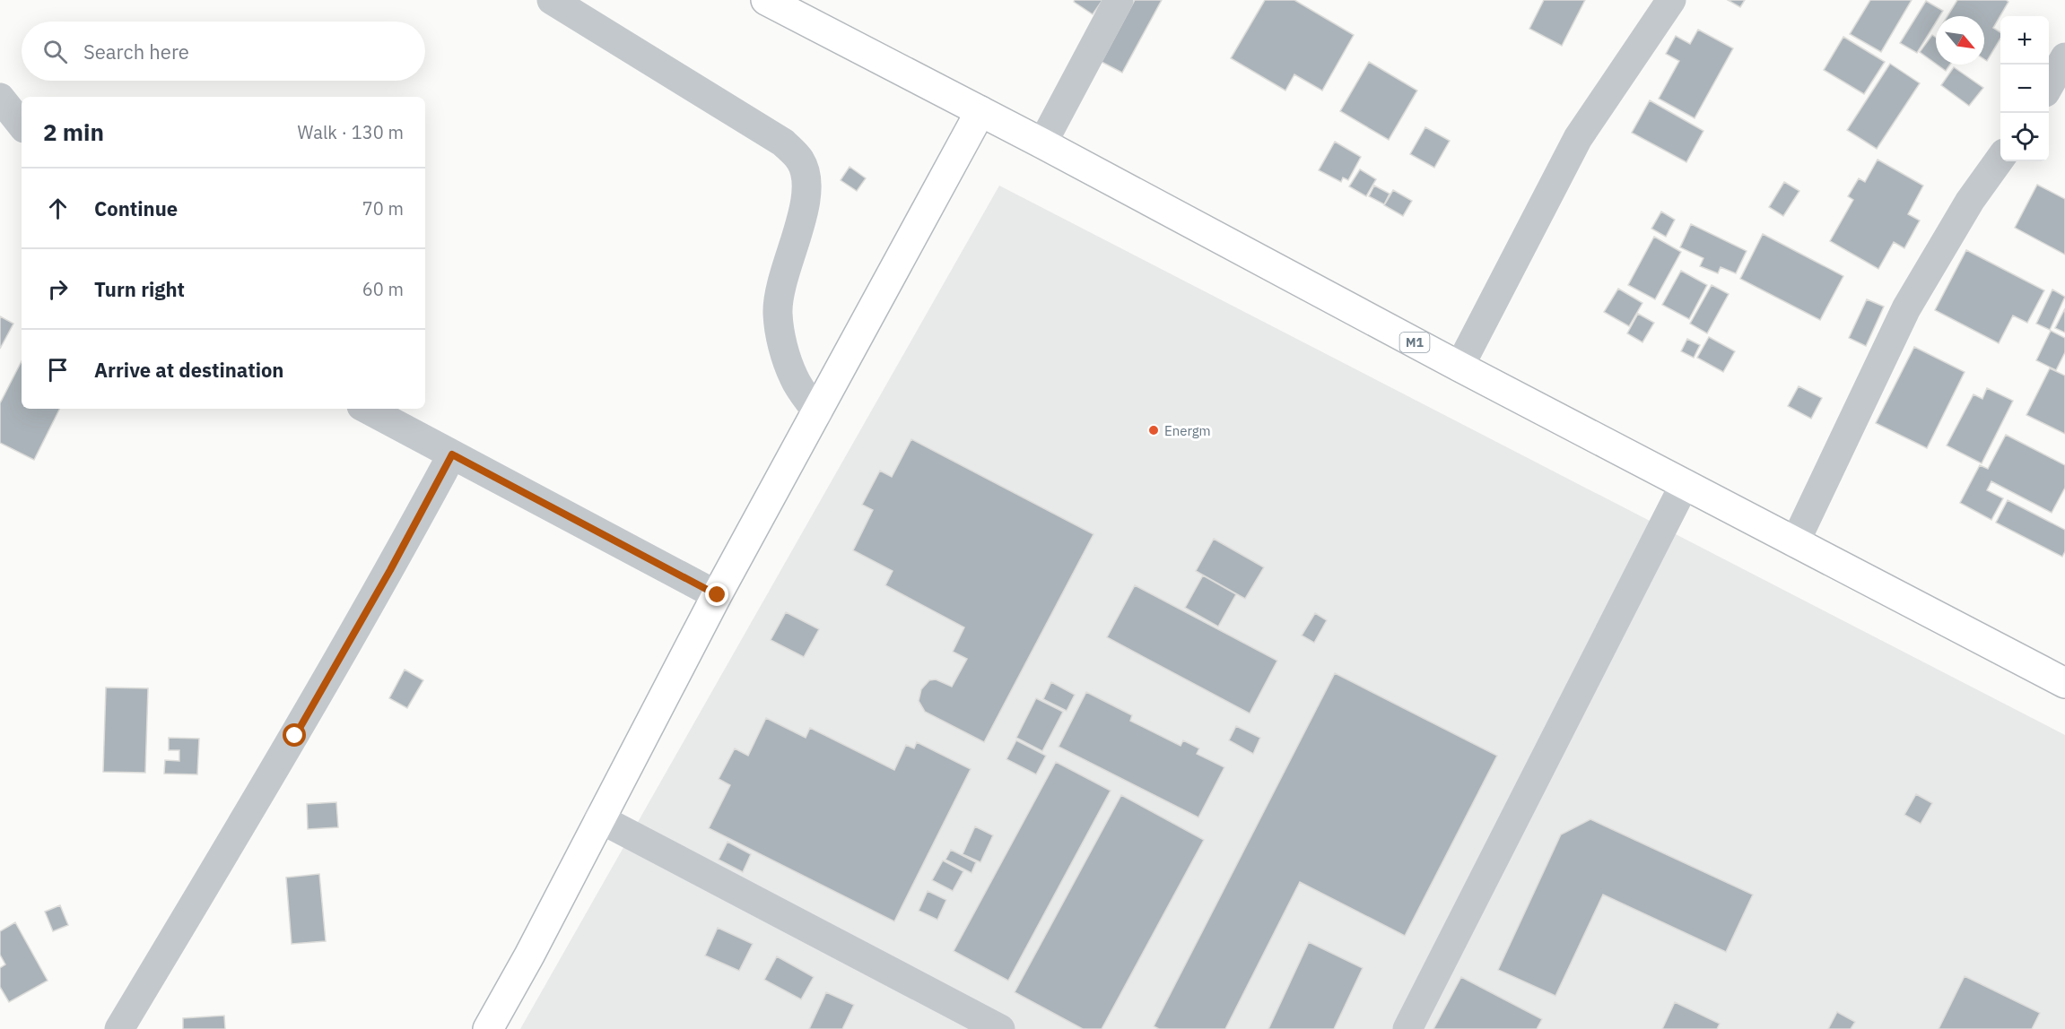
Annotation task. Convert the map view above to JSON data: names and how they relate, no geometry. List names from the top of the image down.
{
  "streets": {
    "main road": ["M1"]
  },
  "places": ["Energm"],
  "north": "bottom right",
  "page": {
    "map_buttons": ["+", "−"],
    "search": "Search here",
    "heading": ["2 min", "Walk · 130 m"],
    "list": [
      ["Continue", "70 m"],
      ["Turn right", "60 m"],
      "Arrive at destination"
    ]
  }
}
